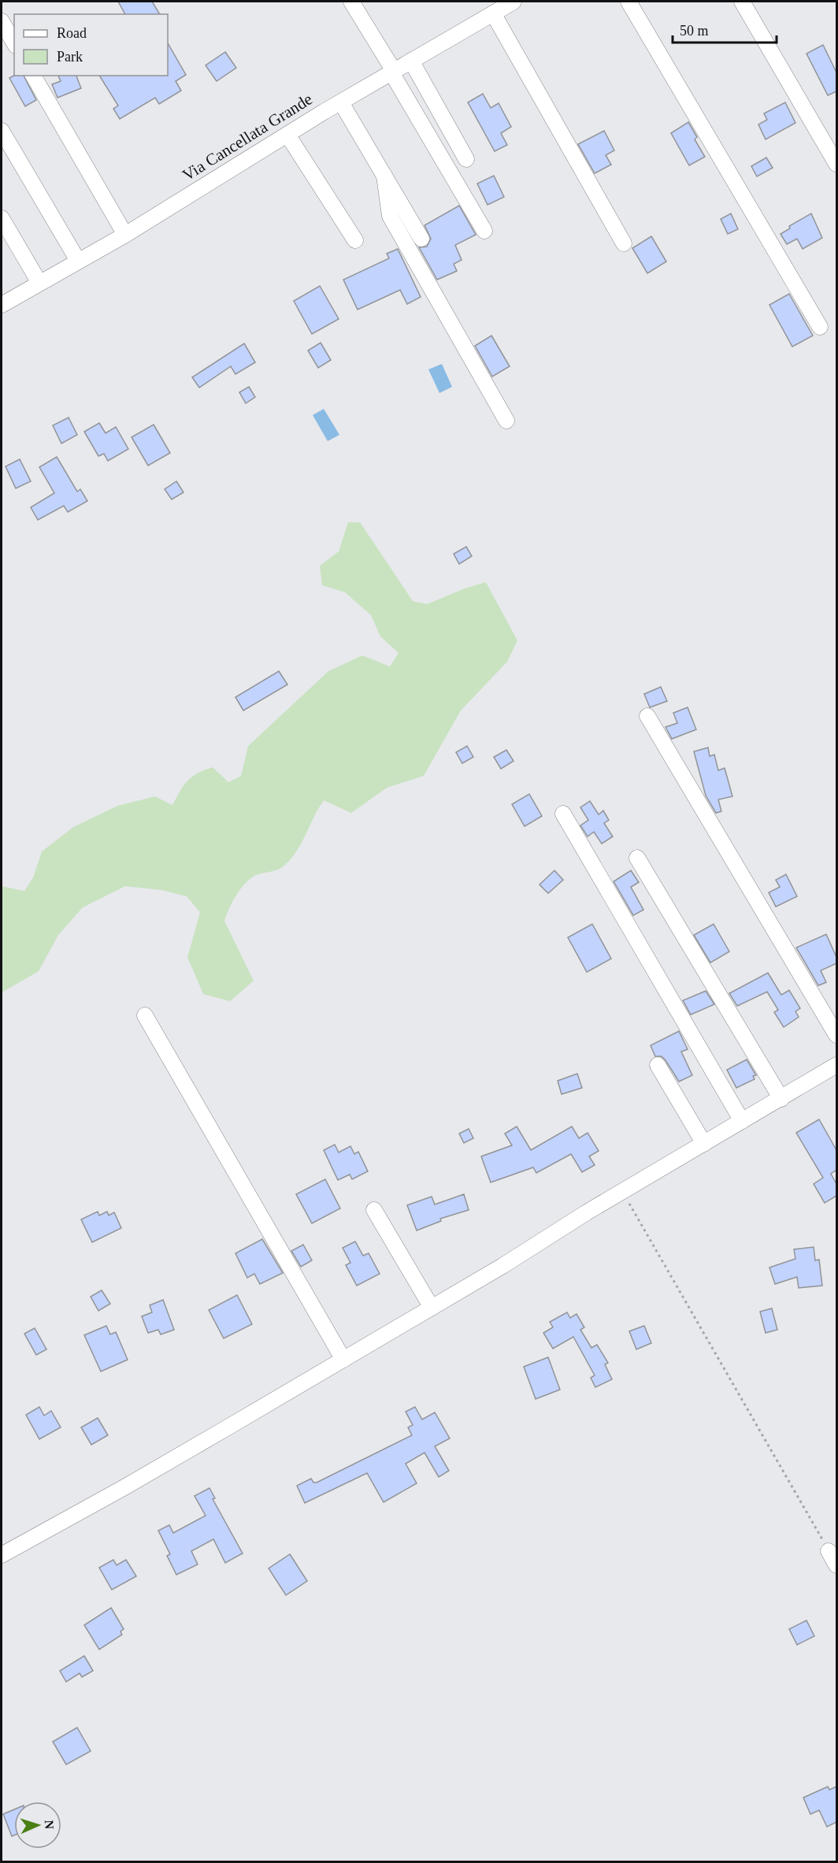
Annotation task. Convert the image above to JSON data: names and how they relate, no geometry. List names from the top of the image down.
{
  "streets": {
    "street": ["Via Cancellata Grande"]
  },
  "legend": ["Road", "Park"],
  "scale_bar": "50 m",
  "north": "right"
}
